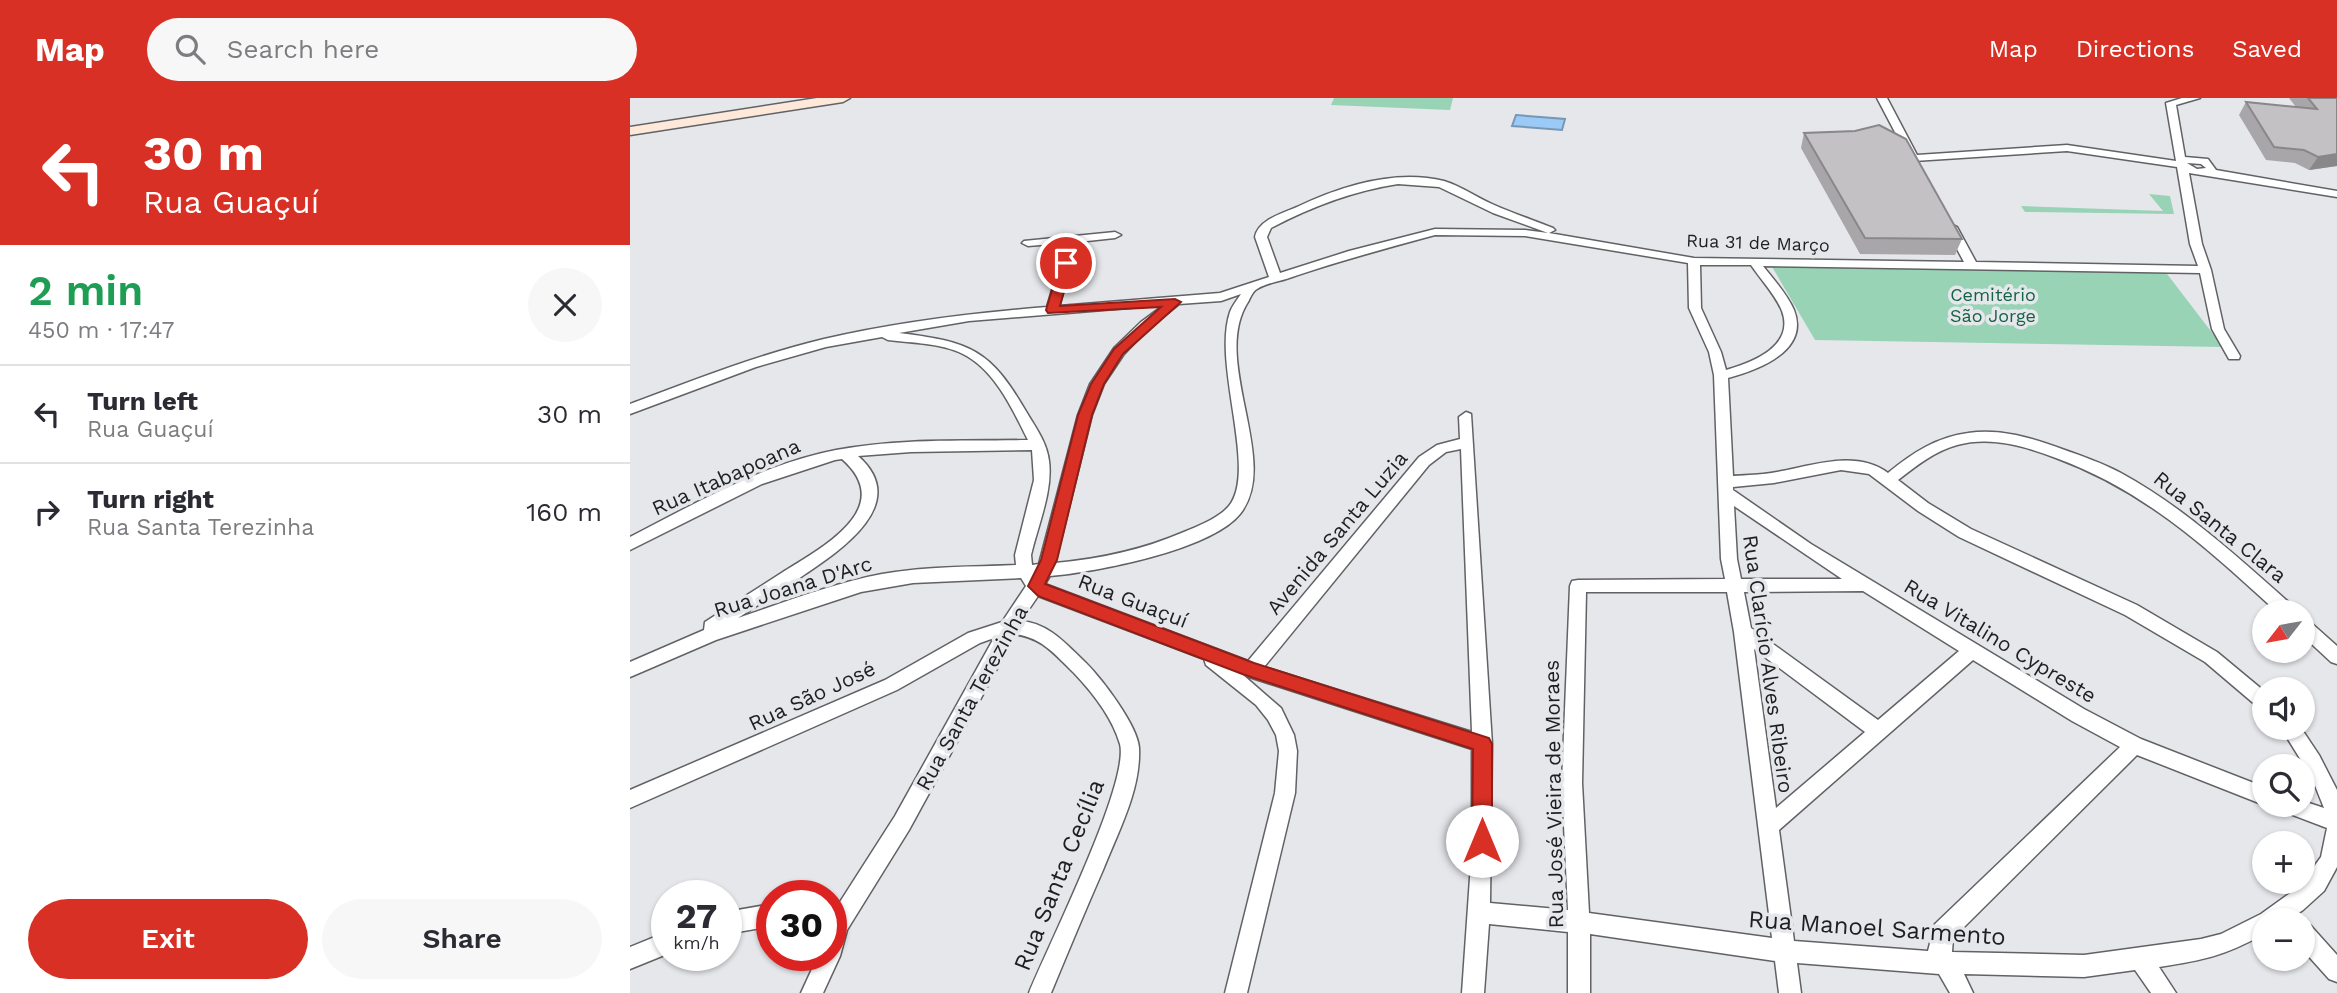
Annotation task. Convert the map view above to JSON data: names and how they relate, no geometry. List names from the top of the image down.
{
  "streets": {
    "street": [
      "Rua 31 de Março",
      "Rua Itabapoana",
      "Rua Santa Clara",
      "Avenida Santa Luzia",
      "Rua Joana D'Arc",
      "Rua Guaçuí",
      "Rua Vitalino Cypreste",
      "Rua Clarício Alves Ribeiro",
      "Rua São José",
      "Rua Santa Terezinha",
      "Rua José Vieira de Moraes",
      "Rua Santa Cecília",
      "Rua Manoel Sarmento"
    ]
  },
  "crossings": [
    ["Rua 31 de Março", "Rua Joana D'Arc"],
    ["Rua 31 de Março", "Rua Clarício Alves Ribeiro"],
    ["Rua 31 de Março", "Rua Santa Terezinha"],
    ["Avenida Santa Luzia", "Rua Guaçuí"],
    ["Rua Joana D'Arc", "Rua Guaçuí"],
    ["Rua Joana D'Arc", "Rua Santa Terezinha"],
    ["Rua Guaçuí", "Rua Santa Terezinha"],
    ["Rua Vitalino Cypreste", "Rua Clarício Alves Ribeiro"],
    ["Rua Vitalino Cypreste", "Rua José Vieira de Moraes"],
    ["Rua Clarício Alves Ribeiro", "Rua José Vieira de Moraes"],
    ["Rua Clarício Alves Ribeiro", "Rua Manoel Sarmento"],
    ["Rua São José", "Rua Santa Terezinha"],
    ["Rua São José", "Rua Santa Cecília"],
    ["Rua Santa Terezinha", "Rua Santa Cecília"],
    ["Rua José Vieira de Moraes", "Rua Manoel Sarmento"]
  ],
  "parks": ["Cemitério São Jorge"],
  "north": "bottom left",
  "page": {
    "header": "Map",
    "search": "Search here",
    "nav": ["Map", "Directions", "Saved"],
    "turn": ["30 m", "Rua Guaçuí"],
    "heading": ["2 min", "450 m · 17:47"],
    "list": [
      {
        "name": "Turn left",
        "note": "Rua Guaçuí",
        "value": "30 m"
      },
      {
        "name": "Turn right",
        "note": "Rua Santa Terezinha",
        "value": "160 m"
      }
    ],
    "map_buttons": ["+", "−"],
    "speed": "27 km/h",
    "limit": "30",
    "buttons": ["Exit", "Share"]
  }
}
